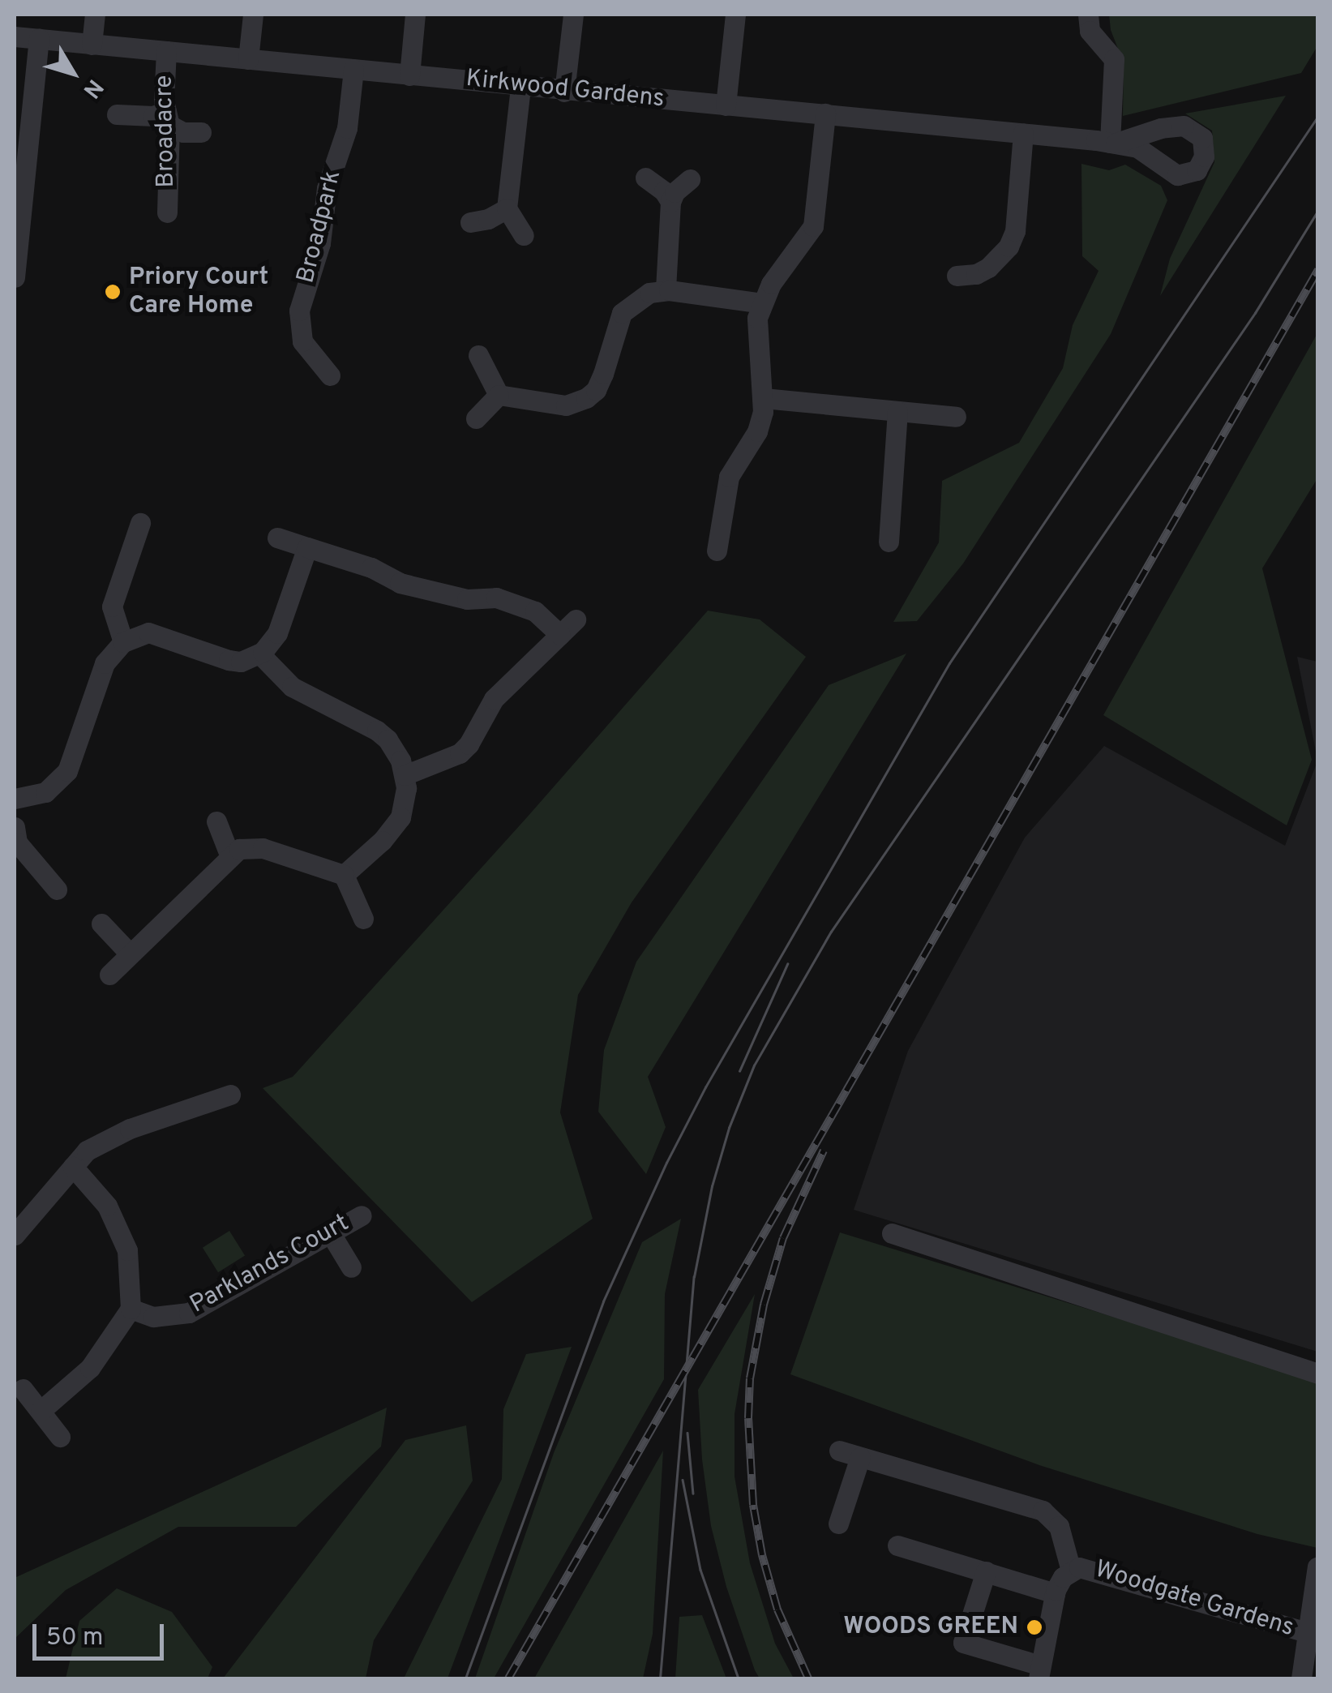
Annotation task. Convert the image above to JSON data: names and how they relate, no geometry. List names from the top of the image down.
{
  "streets": {
    "street": [
      "Kirkwood Gardens",
      "Broadacre",
      "Broadpark",
      "Parklands Court",
      "Woodgate Gardens"
    ]
  },
  "crossings": [
    ["Kirkwood Gardens", "Broadacre"],
    ["Kirkwood Gardens", "Broadpark"]
  ],
  "places": ["Priory Court Care Home", "WOODS GREEN"],
  "scale_bar": "50 m",
  "north": "bottom right"
}
